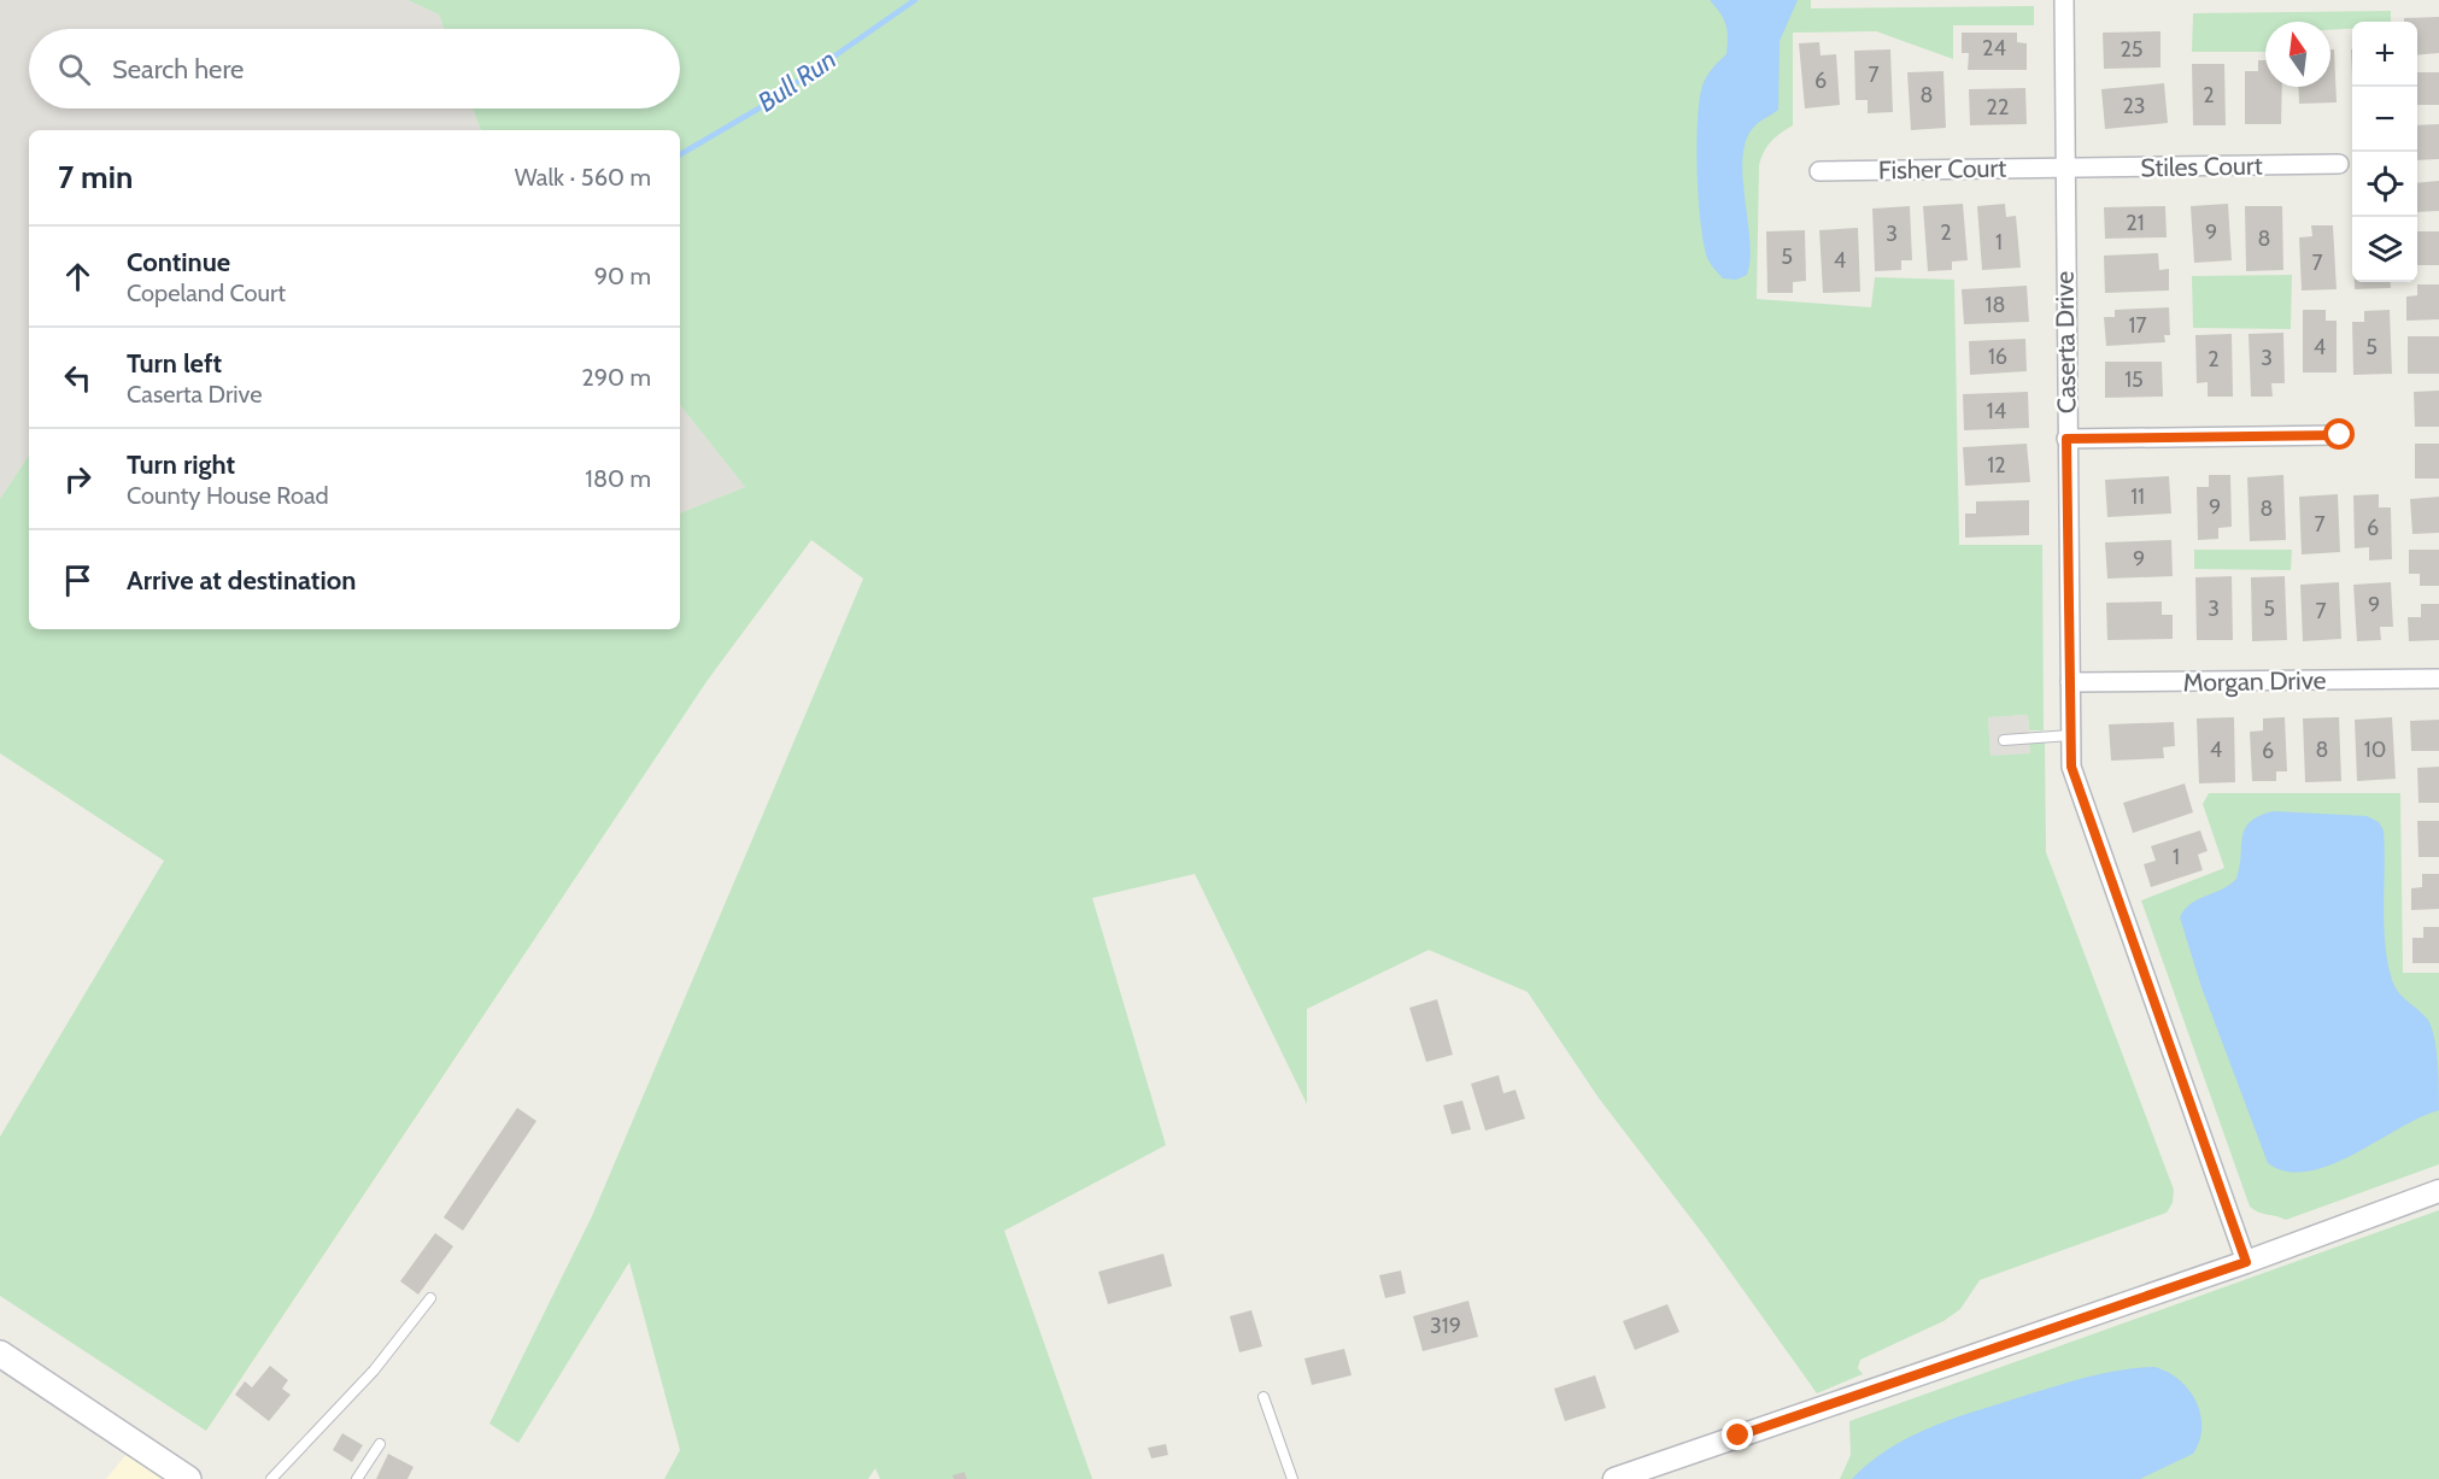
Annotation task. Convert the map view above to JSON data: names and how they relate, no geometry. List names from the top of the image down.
{
  "streets": {
    "street": [
      "Stiles Court",
      "Fisher Court",
      "Caserta Drive",
      "Morgan Drive"
    ]
  },
  "crossings": [
    ["Stiles Court", "Fisher Court"],
    ["Stiles Court", "Caserta Drive"],
    ["Fisher Court", "Caserta Drive"],
    ["Caserta Drive", "Morgan Drive"]
  ],
  "water": ["Bull Run"],
  "house_numbers": [
    "24",
    "25",
    "7",
    "6",
    "8",
    "2",
    "23",
    "22",
    "21",
    "2",
    "9",
    "3",
    "8",
    "1",
    "5",
    "4",
    "7",
    "18",
    "17",
    "4",
    "5",
    "16",
    "3",
    "2",
    "15",
    "14",
    "12",
    "11",
    "9",
    "8",
    "7",
    "6",
    "9",
    "9",
    "3",
    "5",
    "7",
    "4",
    "8",
    "10",
    "6",
    "1",
    "319"
  ],
  "north": "top",
  "page": {
    "map_buttons": ["+", "−"],
    "search": "Search here",
    "heading": ["7 min", "Walk · 560 m"],
    "list": [
      ["Continue", "Copeland Court", "90 m"],
      ["Turn left", "Caserta Drive", "290 m"],
      ["Turn right", "County House Road", "180 m"],
      "Arrive at destination"
    ]
  }
}
